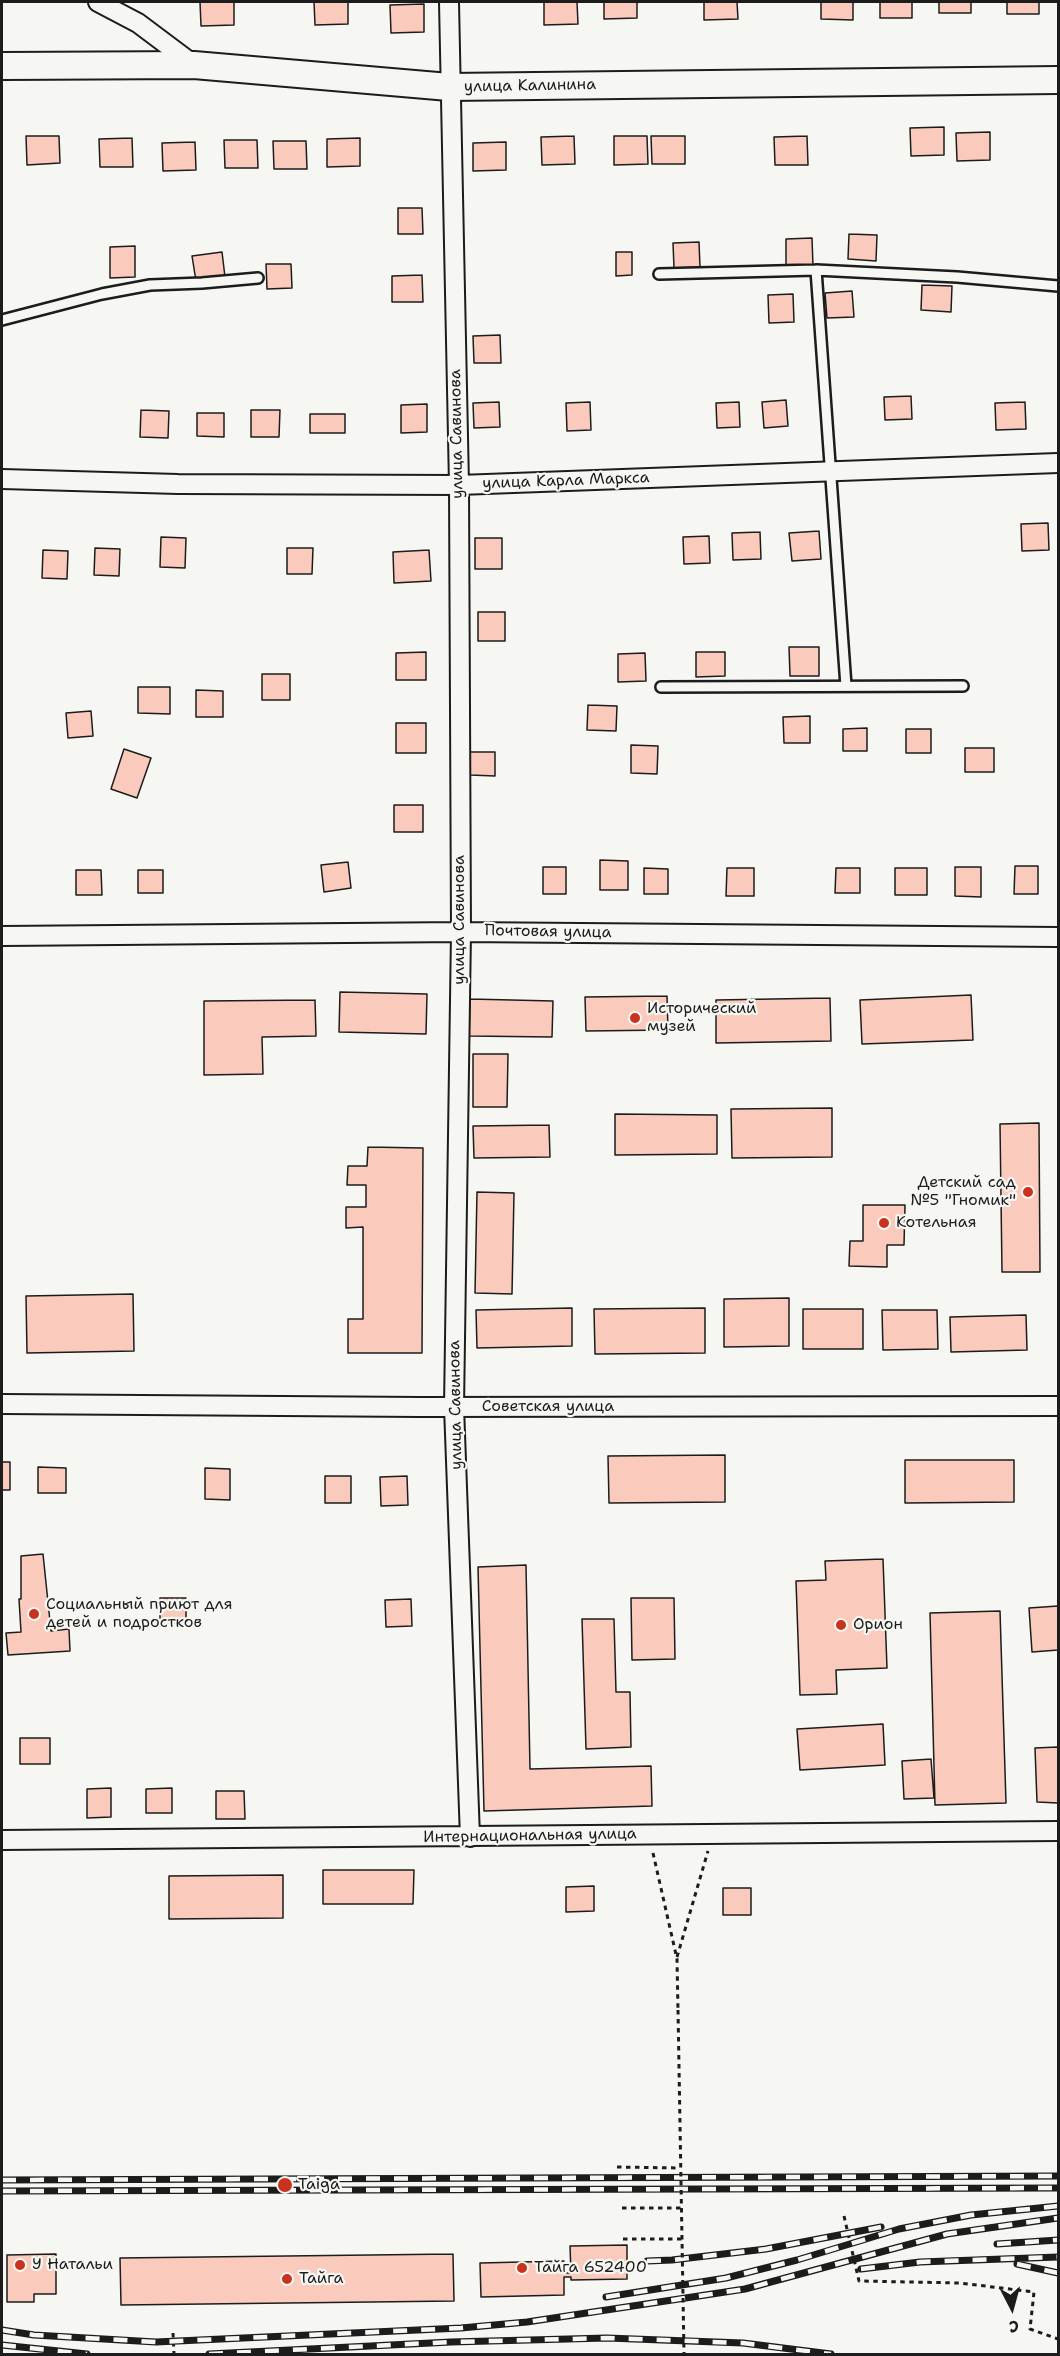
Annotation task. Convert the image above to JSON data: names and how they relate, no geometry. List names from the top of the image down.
{
  "streets": {
    "main road": ["улица Калинина"],
    "street": [
      "улица Савинова",
      "улица Карла Маркса",
      "Почтовая улица",
      "Советская улица",
      "Интернациональная улица"
    ]
  },
  "crossings": [
    ["улица Калинина", "улица Савинова"],
    ["улица Савинова", "улица Карла Маркса"],
    ["улица Савинова", "Почтовая улица"],
    ["улица Савинова", "Советская улица"],
    ["улица Савинова", "Интернациональная улица"]
  ],
  "places": [
    "Исторический музей",
    "Детский сад №5 \"Гномик\"",
    "Котельная",
    "Социальный приют для детей и подростков",
    "Орион",
    "Taiga",
    "У Натальи",
    "Тайга 652400",
    "Тайга"
  ],
  "north": "bottom"
}
